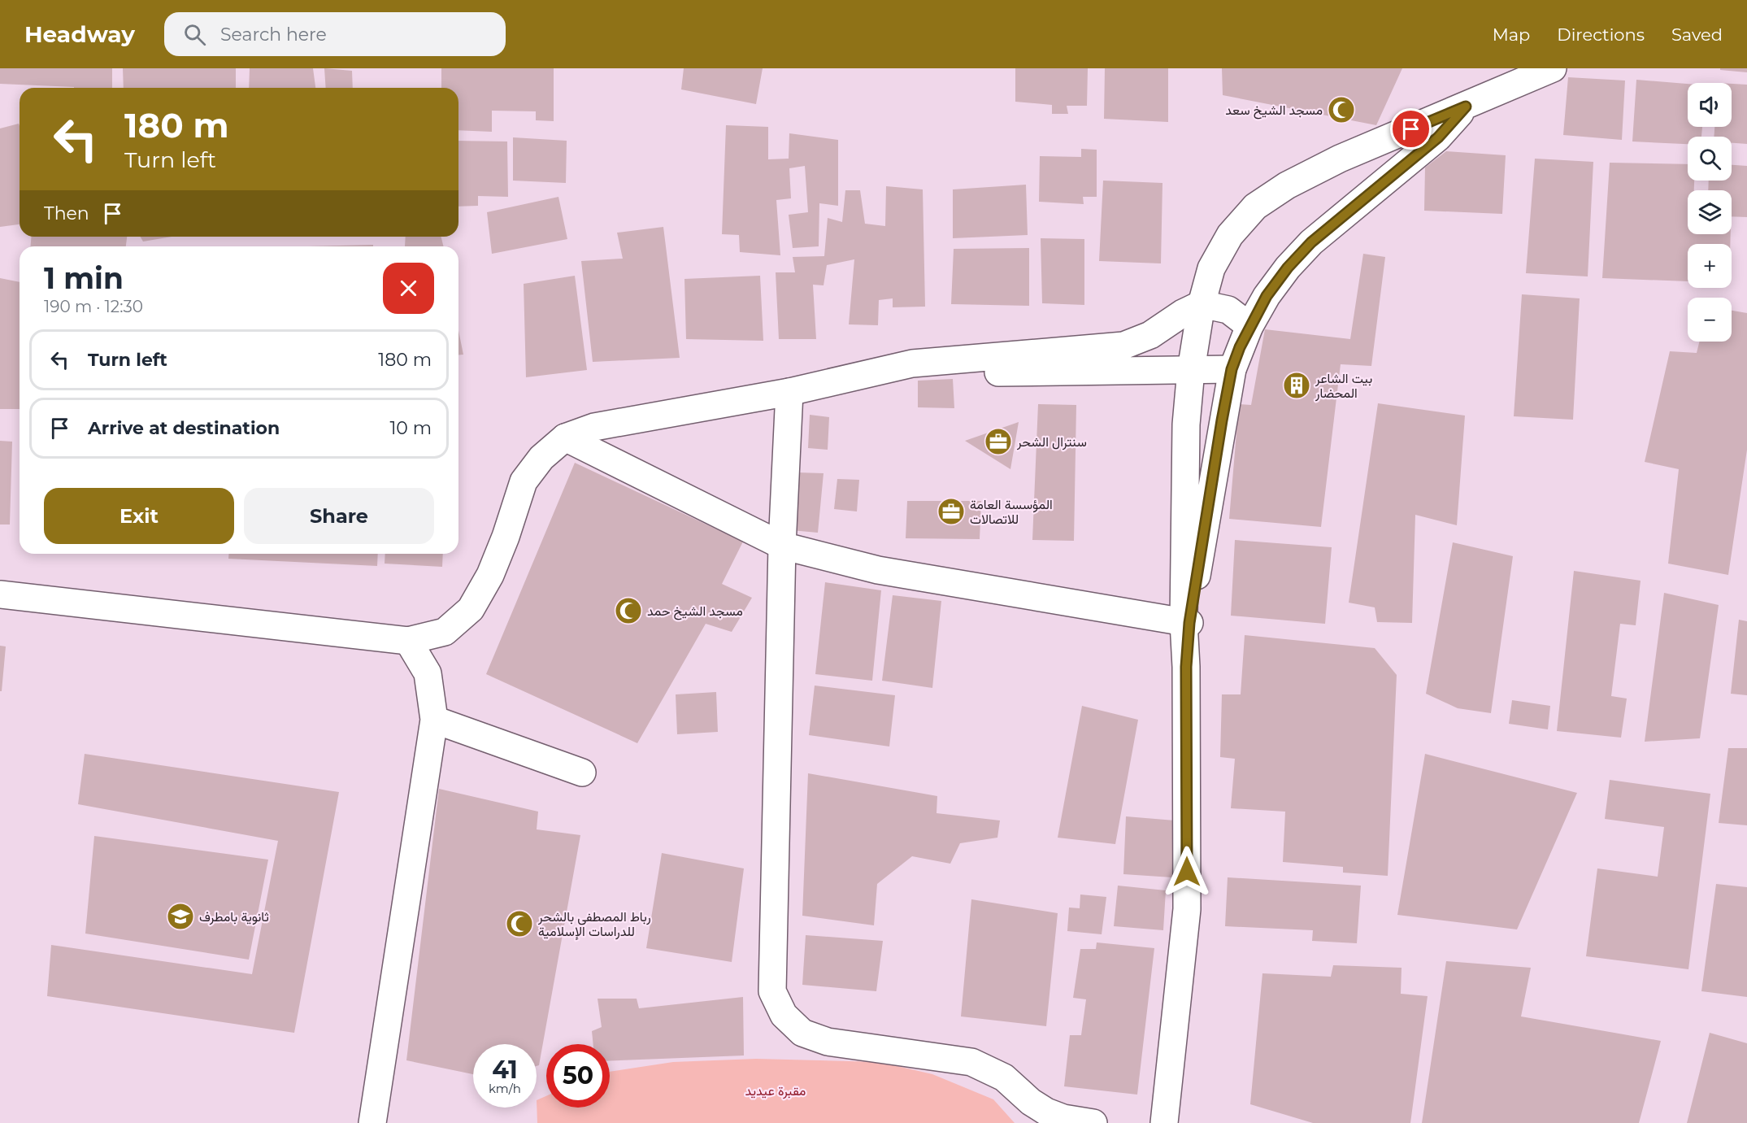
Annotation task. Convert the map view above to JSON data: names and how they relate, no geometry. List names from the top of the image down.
{
  "parks": ["مقبرة عيديد"],
  "places": {
    "mosque": ["مسجد الشيخ سعد", "مسجد الشيخ حمد", "رباط المصطفى بالشحر للدراسات الإسلامية"],
    "building": ["بيت الشاعر المحضار"],
    "office": ["سنترال الشحر", "المؤسسة العامة للاتصالات"],
    "school or university": ["ثانوية بامطرف"]
  },
  "page": {
    "header": "Headway",
    "search": "Search here",
    "nav": ["Map", "Directions", "Saved"],
    "map_buttons": ["+", "−"],
    "turn": ["180 m", "Turn left"],
    "then": "Then",
    "heading": ["1 min", "190 m · 12:30"],
    "list": [
      {
        "name": "Turn left",
        "value": "180 m"
      },
      {
        "name": "Arrive at destination",
        "value": "10 m"
      }
    ],
    "buttons": ["Exit", "Share"],
    "speed": "41 km/h",
    "limit": "50"
  }
}
